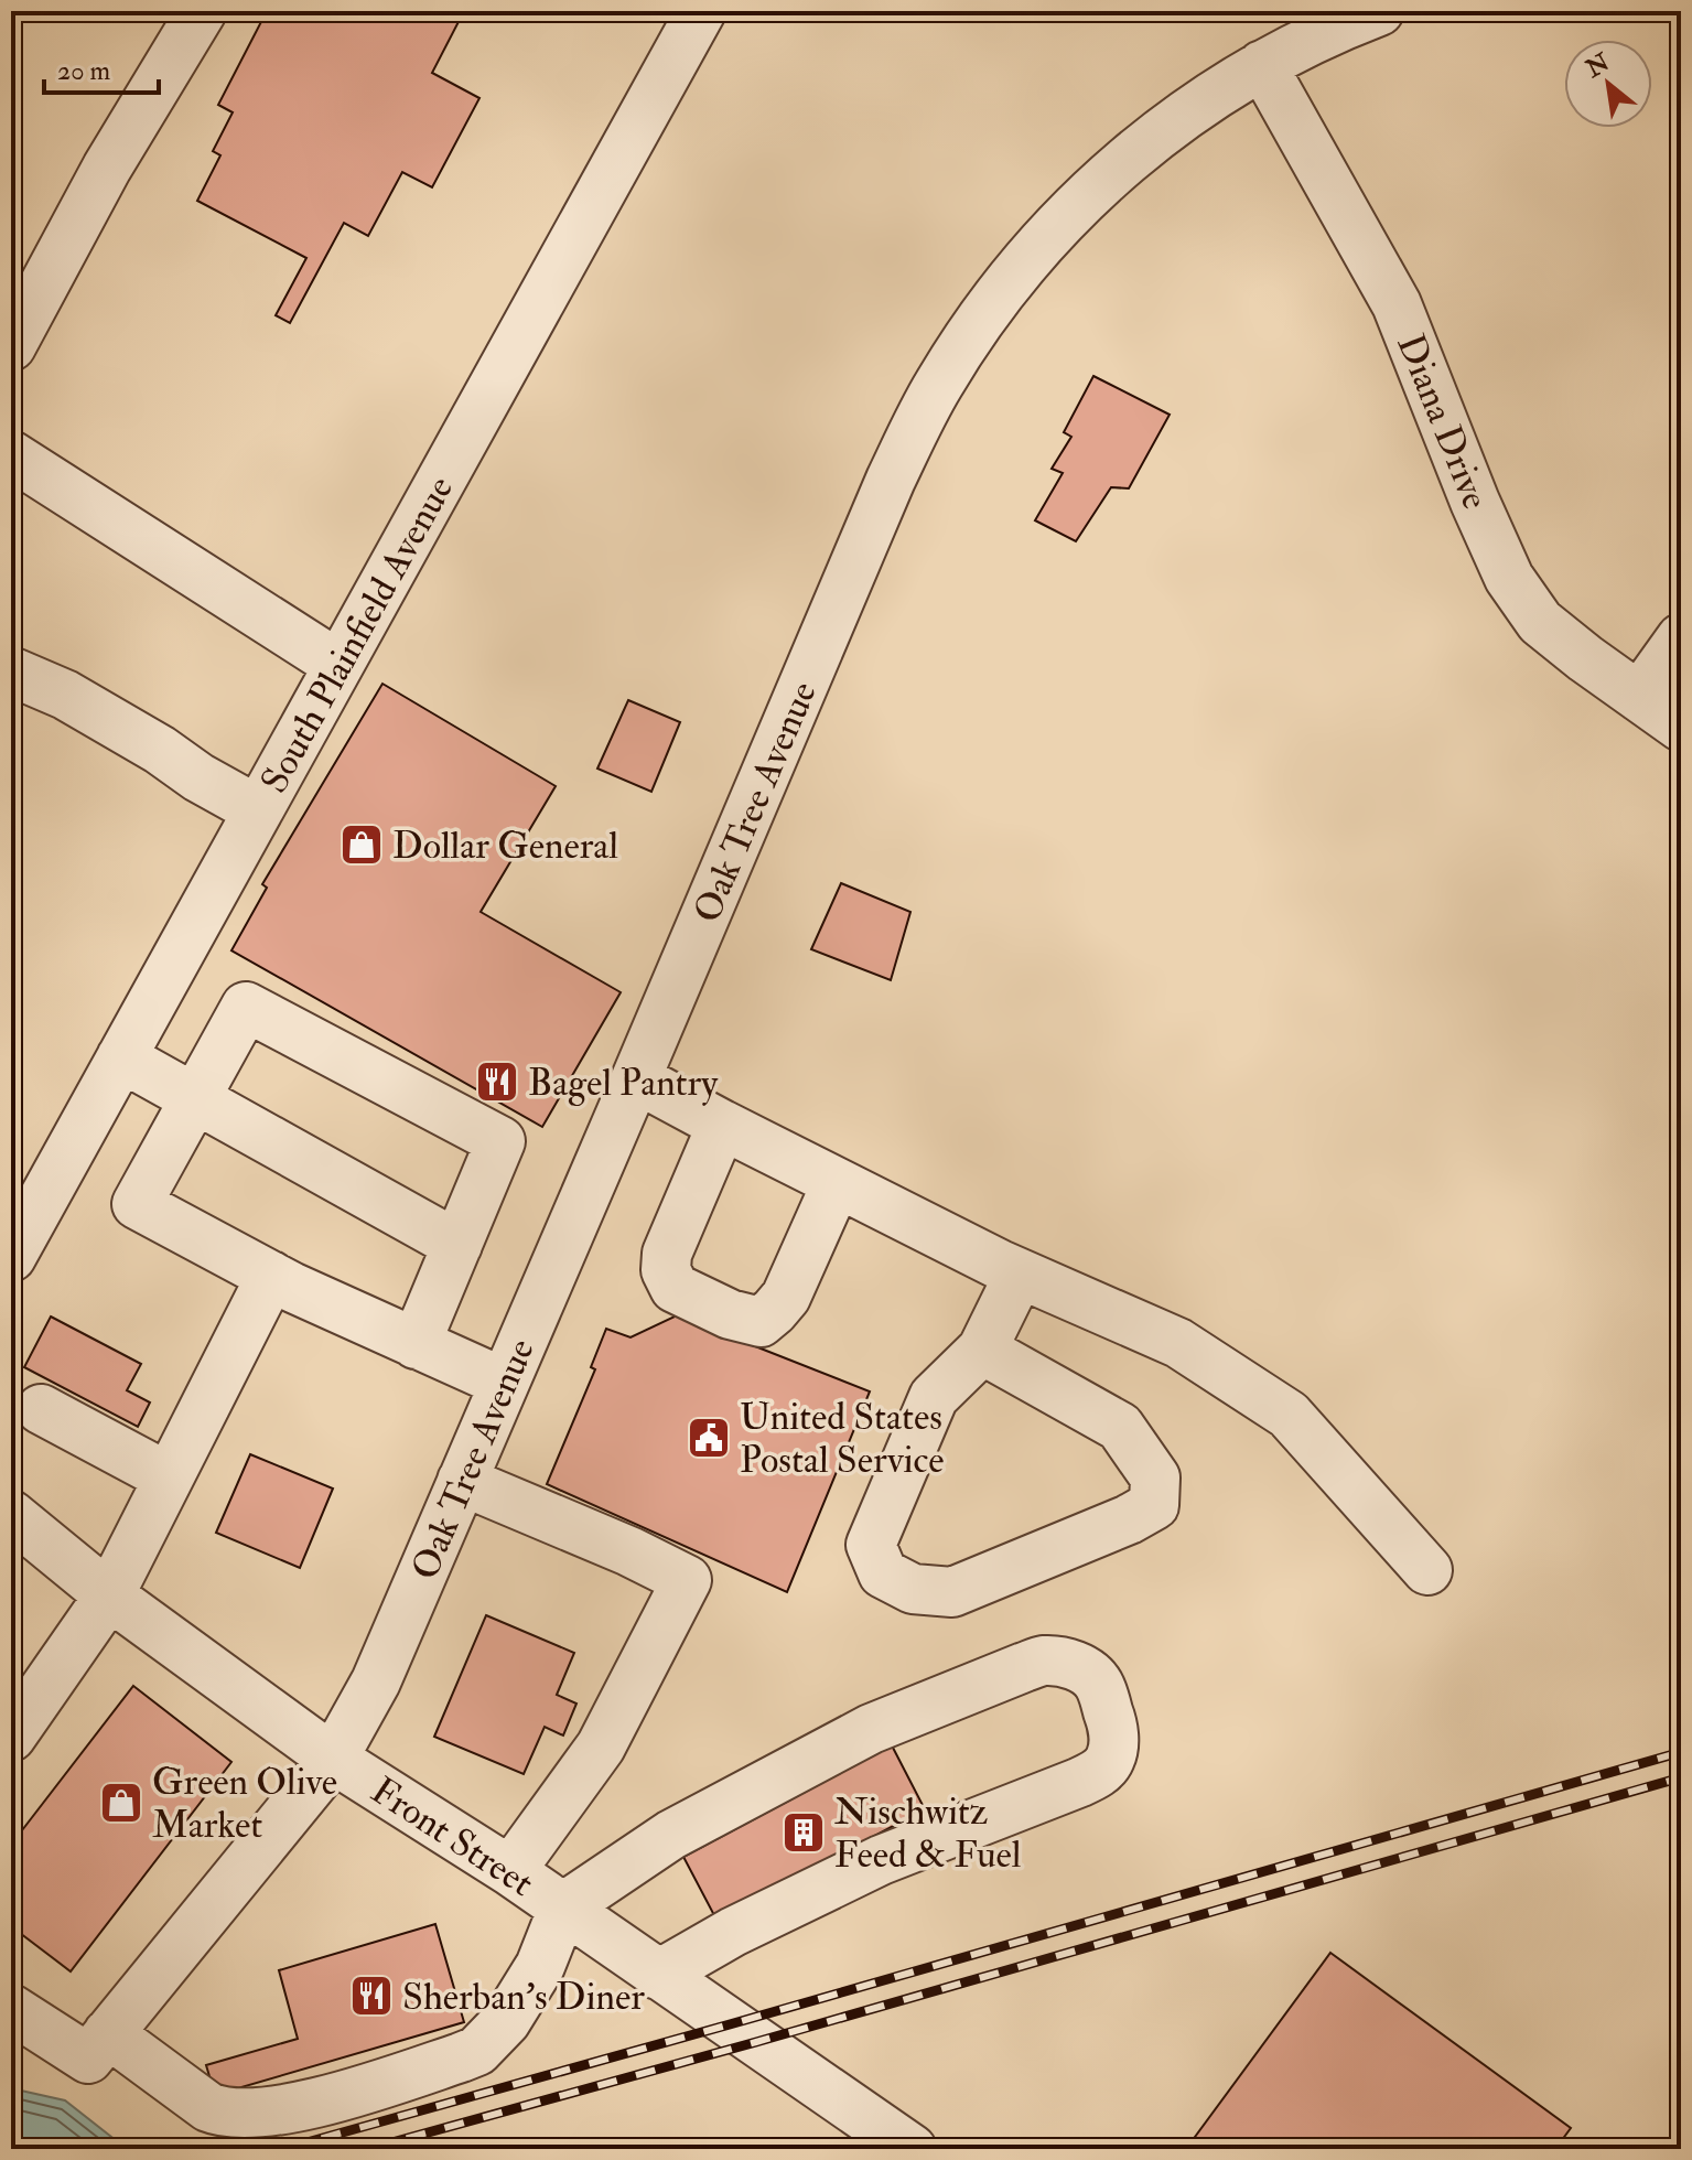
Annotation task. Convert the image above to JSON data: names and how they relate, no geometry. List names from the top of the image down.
{
  "streets": {
    "street": [
      "Diana Drive",
      "South Plainfield Avenue",
      "Oak Tree Avenue",
      "Front Street"
    ]
  },
  "crossings": [
    ["Diana Drive", "Oak Tree Avenue"],
    ["Oak Tree Avenue", "Front Street"]
  ],
  "places": {
    "shop": ["Dollar General", "Green Olive Market"],
    "restaurant": ["Bagel Pantry", "Sherban's Diner"],
    "public building": ["United States Postal Service"],
    "building": ["Nischwitz Feed & Fuel"]
  },
  "scale_bar": "20 m",
  "north": "top left"
}
